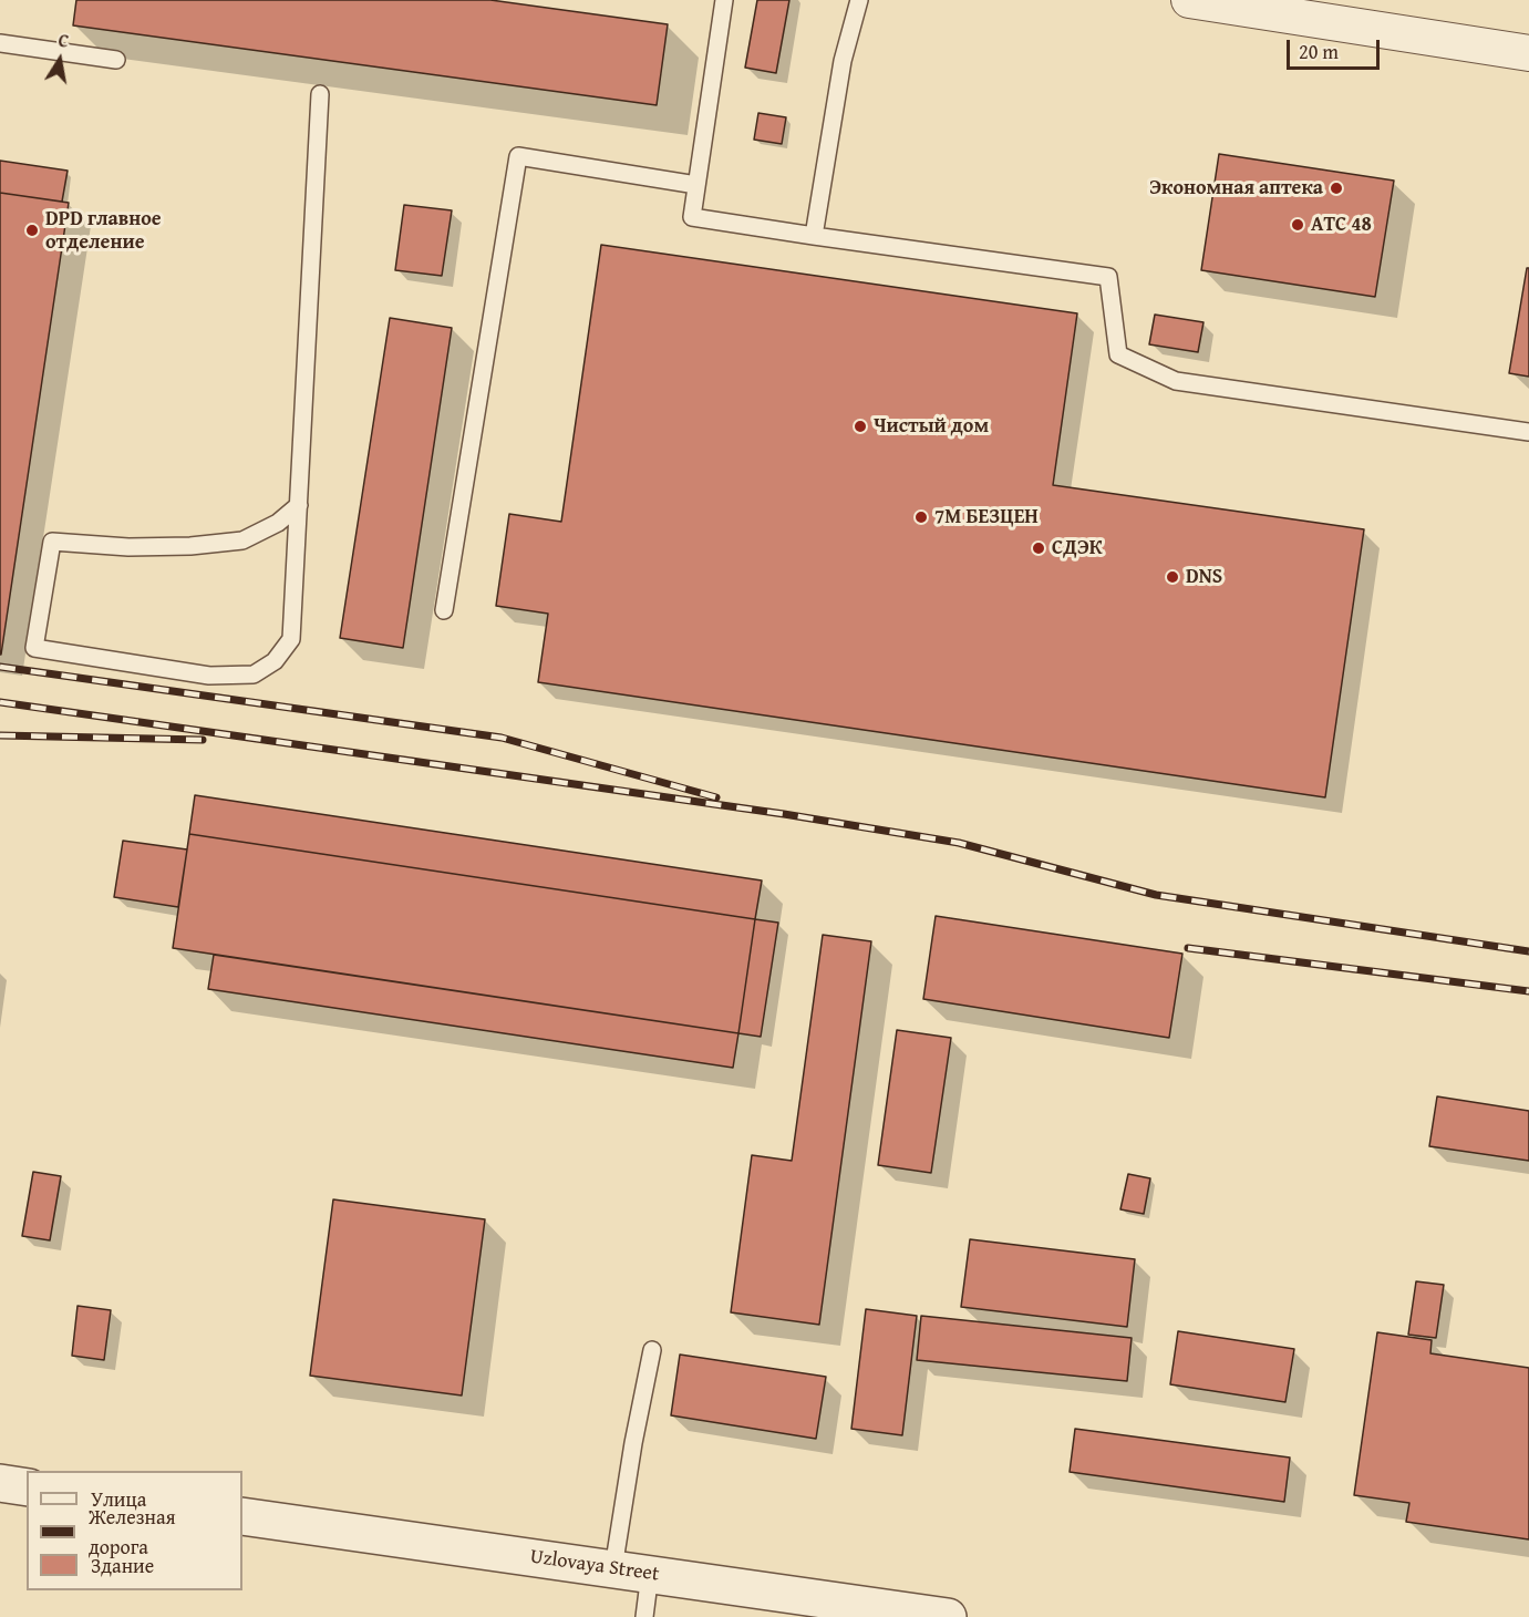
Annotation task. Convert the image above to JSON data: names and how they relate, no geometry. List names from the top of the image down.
{
  "streets": {
    "street": ["Uzlovaya Street"]
  },
  "places": [
    "Экономная аптека",
    "АТС 48",
    "DPD главное отделение",
    "Чистый дом",
    "7М БЕЗЦЕН",
    "СДЭК",
    "DNS"
  ],
  "legend": ["Улица", "Железная дорога", "Здание"],
  "scale_bar": "20 m",
  "north": "top"
}
